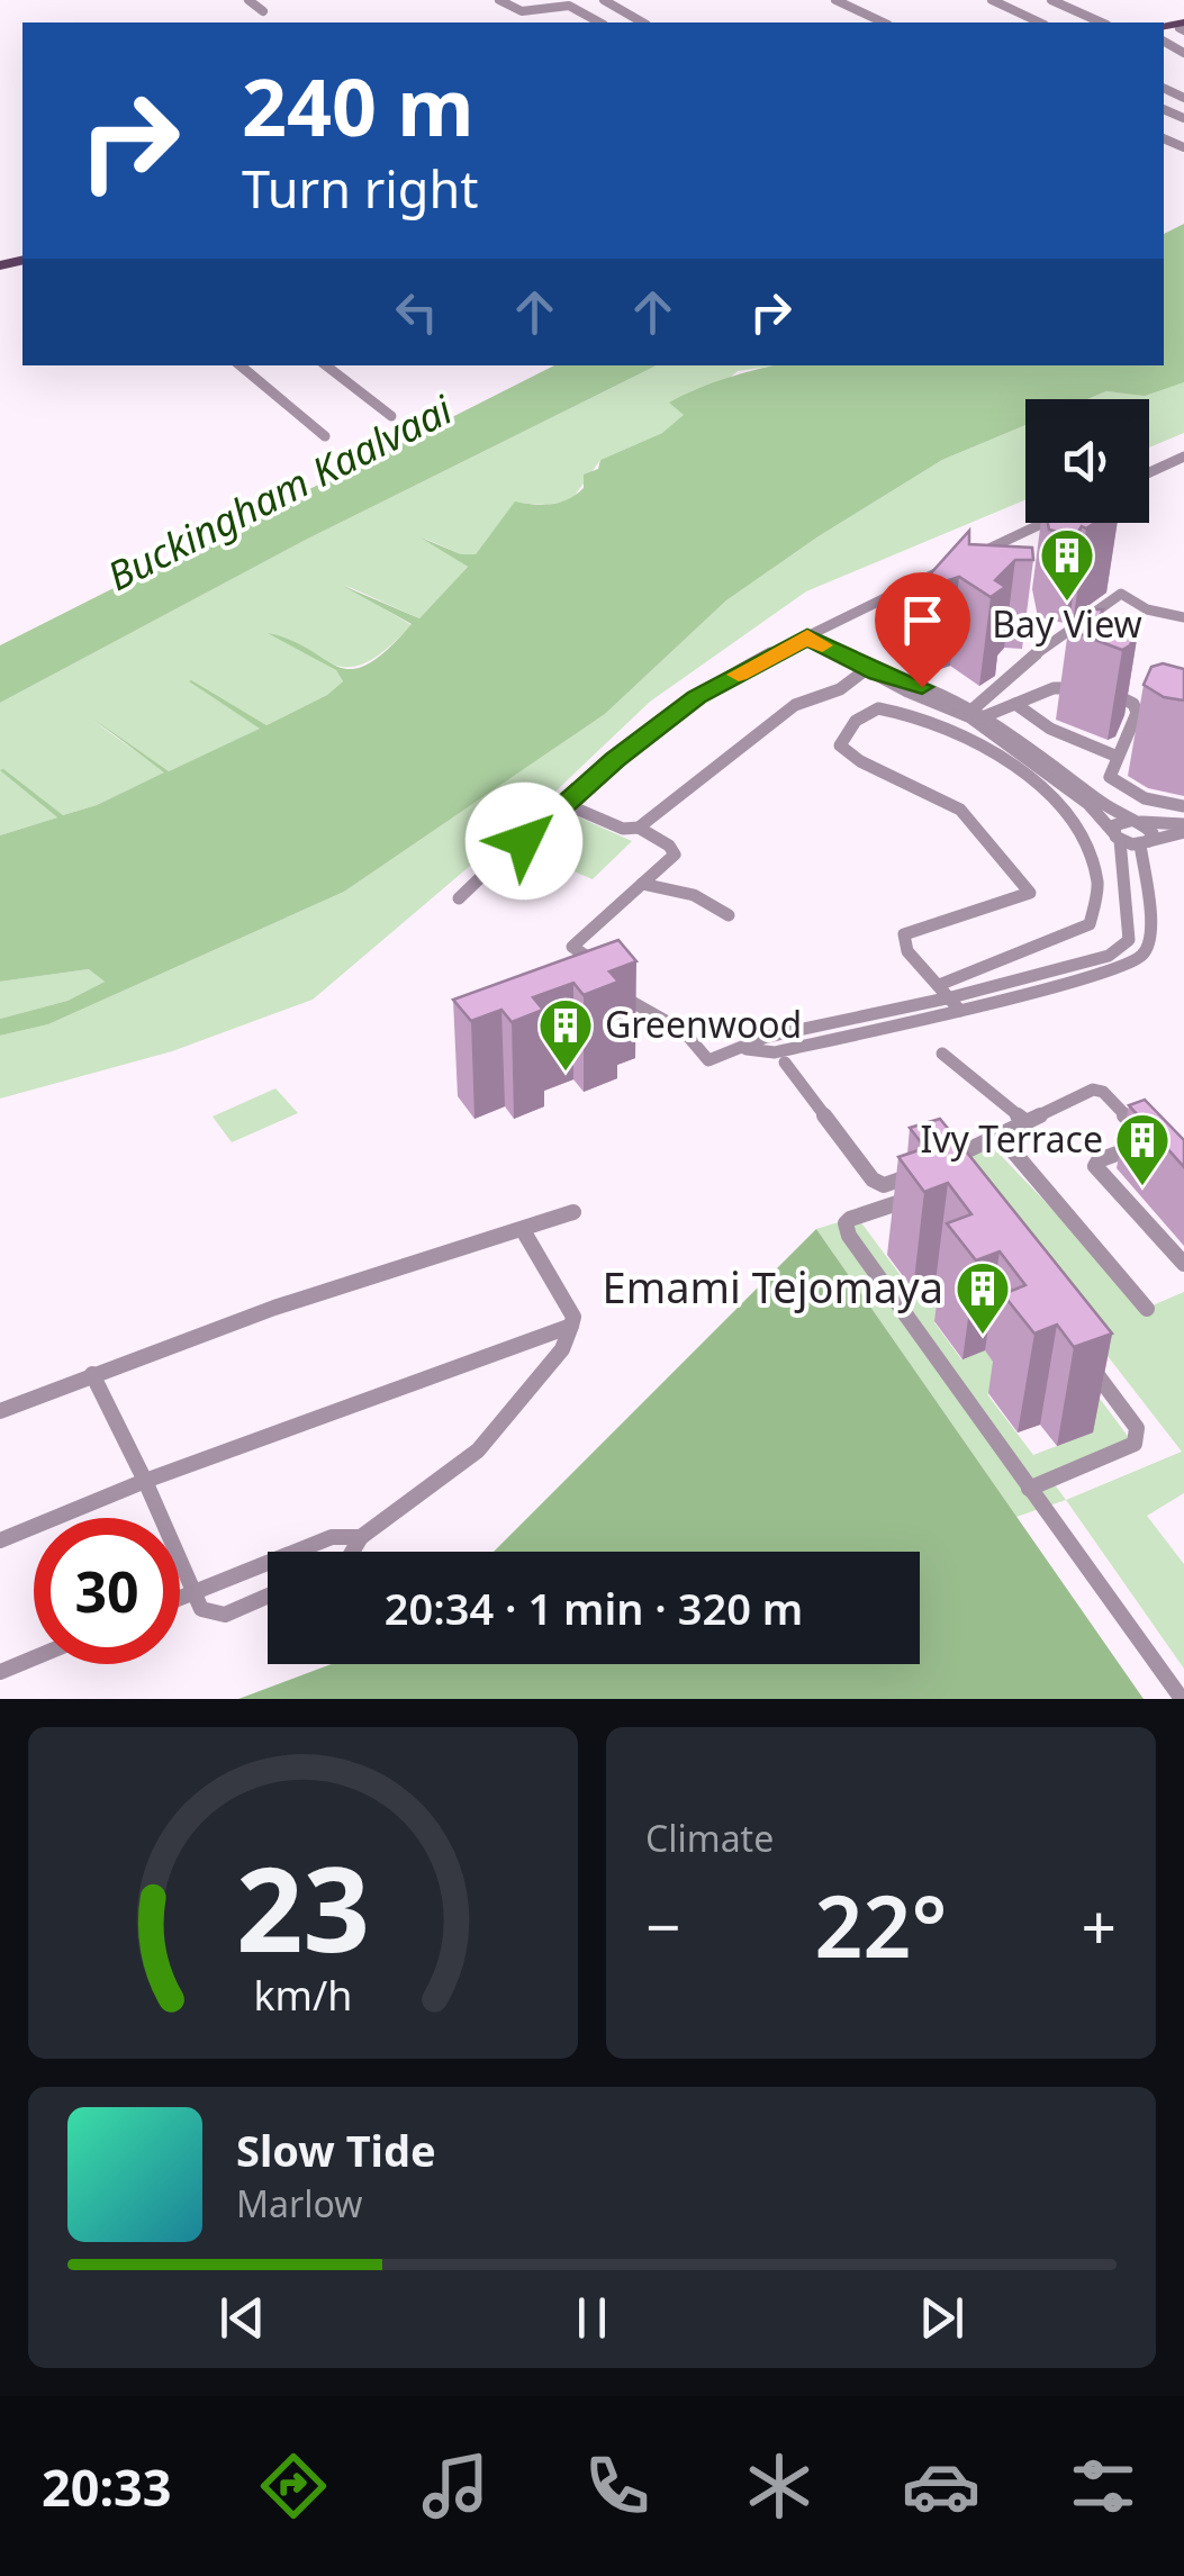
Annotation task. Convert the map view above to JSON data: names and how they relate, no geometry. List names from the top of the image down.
{
  "water": ["Buckingham Kaalvaai"],
  "places": {
    "building": [
      "Bay View",
      "Greenwood",
      "Ivy Terrace",
      "Emami Tejomaya"
    ]
  },
  "page": {
    "turn": ["240 m", "Turn right"],
    "limit": "30",
    "trip": "20:34 · 1 min · 320 m",
    "tile": "Climate",
    "heat": ["−", "22°", "+"],
    "song": ["Slow Tide", "Marlow"],
    "tabs": "20:33",
    "gauge": ["23", "km/h"]
  }
}
